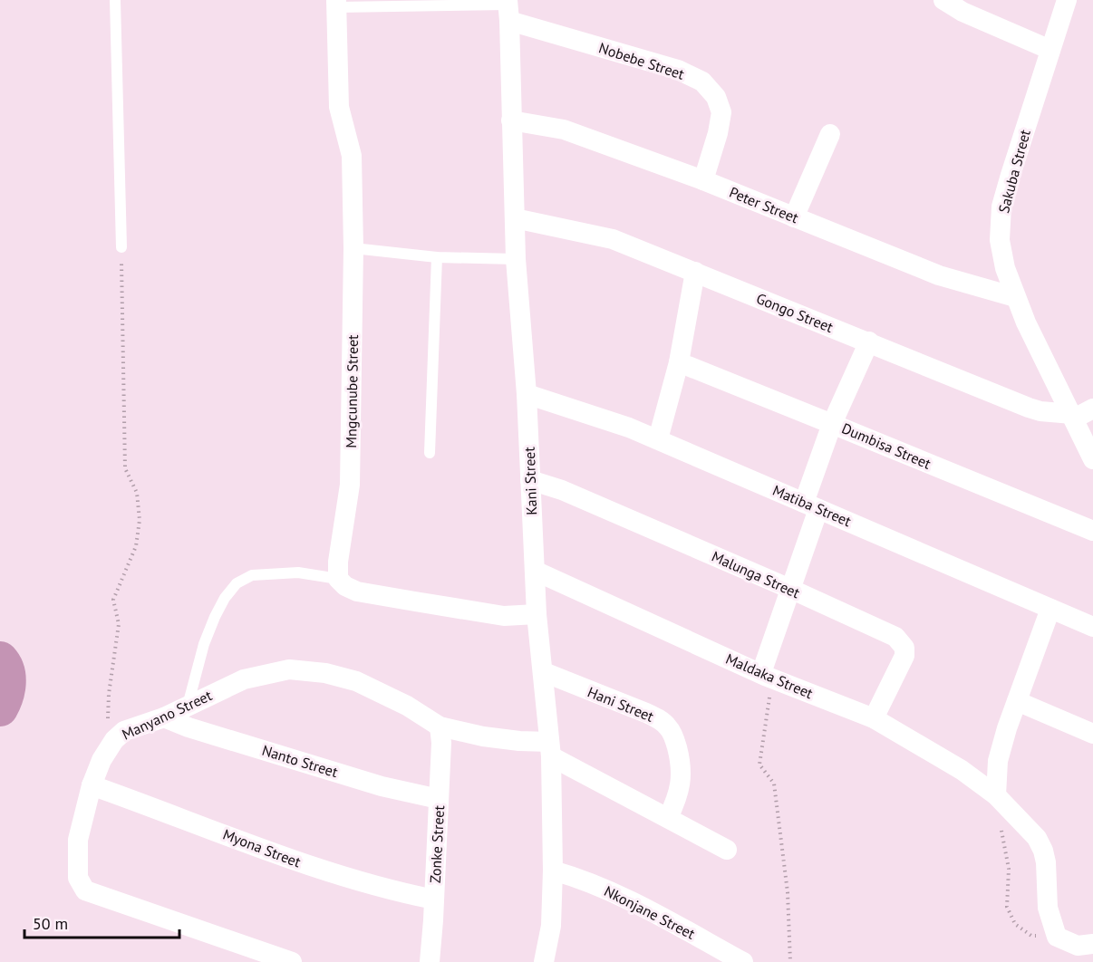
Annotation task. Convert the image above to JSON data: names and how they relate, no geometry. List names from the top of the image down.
{
  "streets": {
    "street": [
      "Nobebe Street",
      "Sakuba Street",
      "Peter Street",
      "Gongo Street",
      "Mngcunube Street",
      "Dumbisa Street",
      "Kani Street",
      "Matiba Street",
      "Malunga Street",
      "Maldaka Street",
      "Hani Street",
      "Manyano Street",
      "Nanto Street",
      "Zonke Street",
      "Myona Street",
      "Nkonjane Street"
    ]
  },
  "crossings": [
    ["Nobebe Street", "Peter Street"],
    ["Nobebe Street", "Kani Street"],
    ["Sakuba Street", "Peter Street"],
    ["Sakuba Street", "Gongo Street"],
    ["Peter Street", "Kani Street"],
    ["Gongo Street", "Kani Street"],
    ["Kani Street", "Matiba Street"],
    ["Kani Street", "Malunga Street"],
    ["Kani Street", "Maldaka Street"],
    ["Kani Street", "Hani Street"],
    ["Kani Street", "Manyano Street"],
    ["Kani Street", "Nkonjane Street"],
    ["Malunga Street", "Maldaka Street"],
    ["Manyano Street", "Nanto Street"],
    ["Manyano Street", "Zonke Street"],
    ["Manyano Street", "Myona Street"],
    ["Nanto Street", "Zonke Street"],
    ["Zonke Street", "Myona Street"]
  ],
  "scale_bar": "50 m"
}
